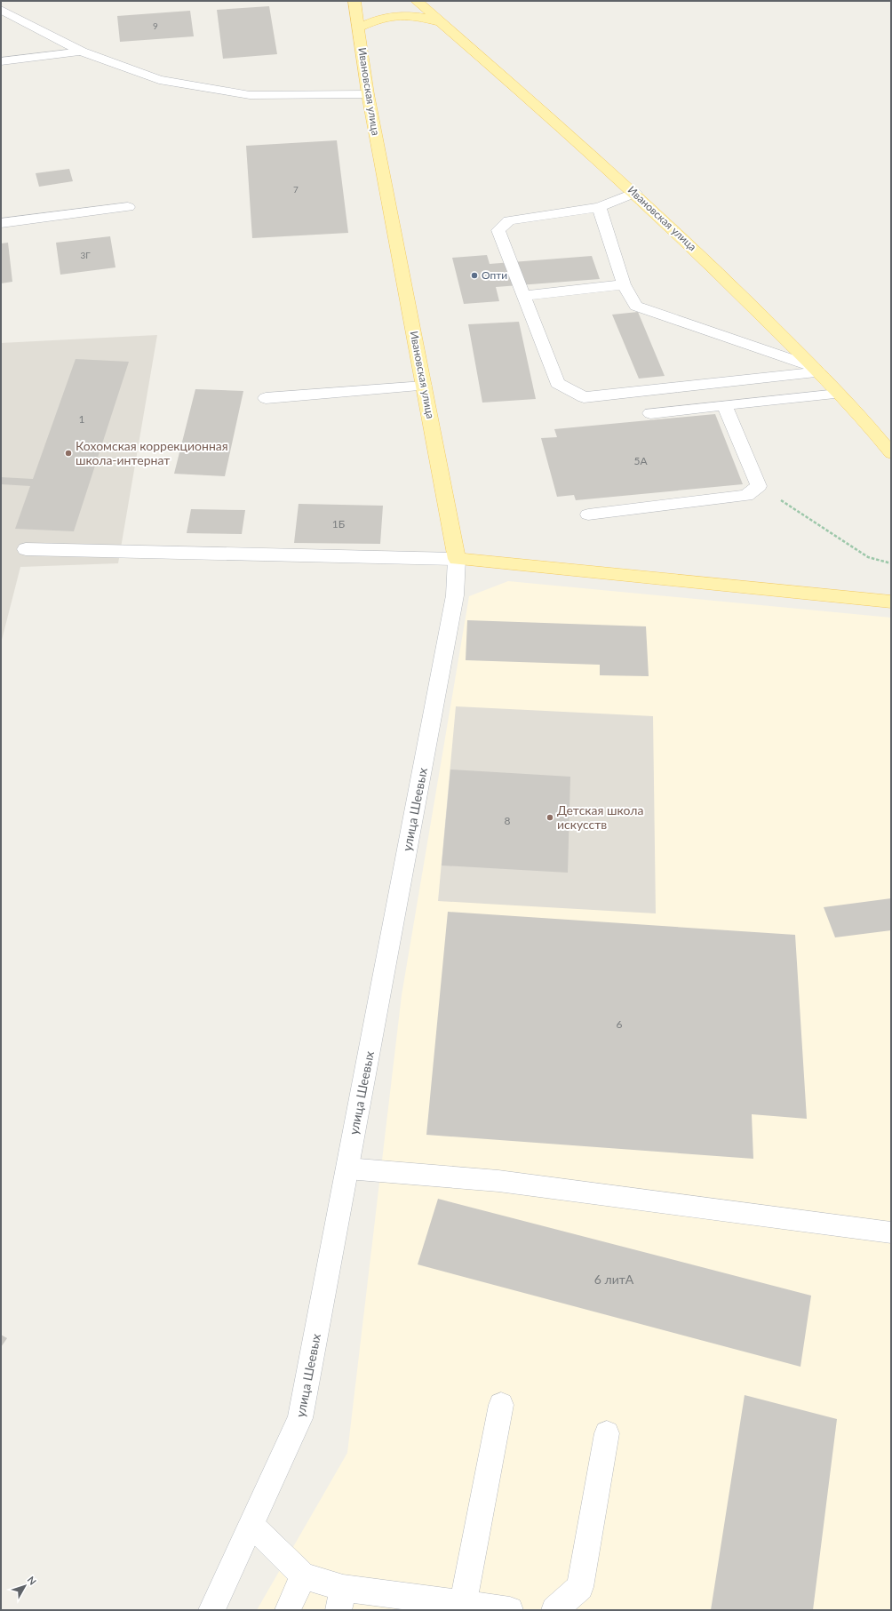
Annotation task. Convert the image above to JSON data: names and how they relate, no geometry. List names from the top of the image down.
{
  "streets": {
    "main road": ["Ивановская улица", "улица Шеевых"]
  },
  "crossings": [
    ["Ивановская улица", "улица Шеевых"]
  ],
  "places": ["Опти", "Кохомская коррекционная школа-интернат", "Детская школа искусств"],
  "house_numbers": [
    "9",
    "7",
    "3Г",
    "1",
    "5А",
    "1Б",
    "8",
    "6",
    "6 литА"
  ],
  "north": "top right"
}
